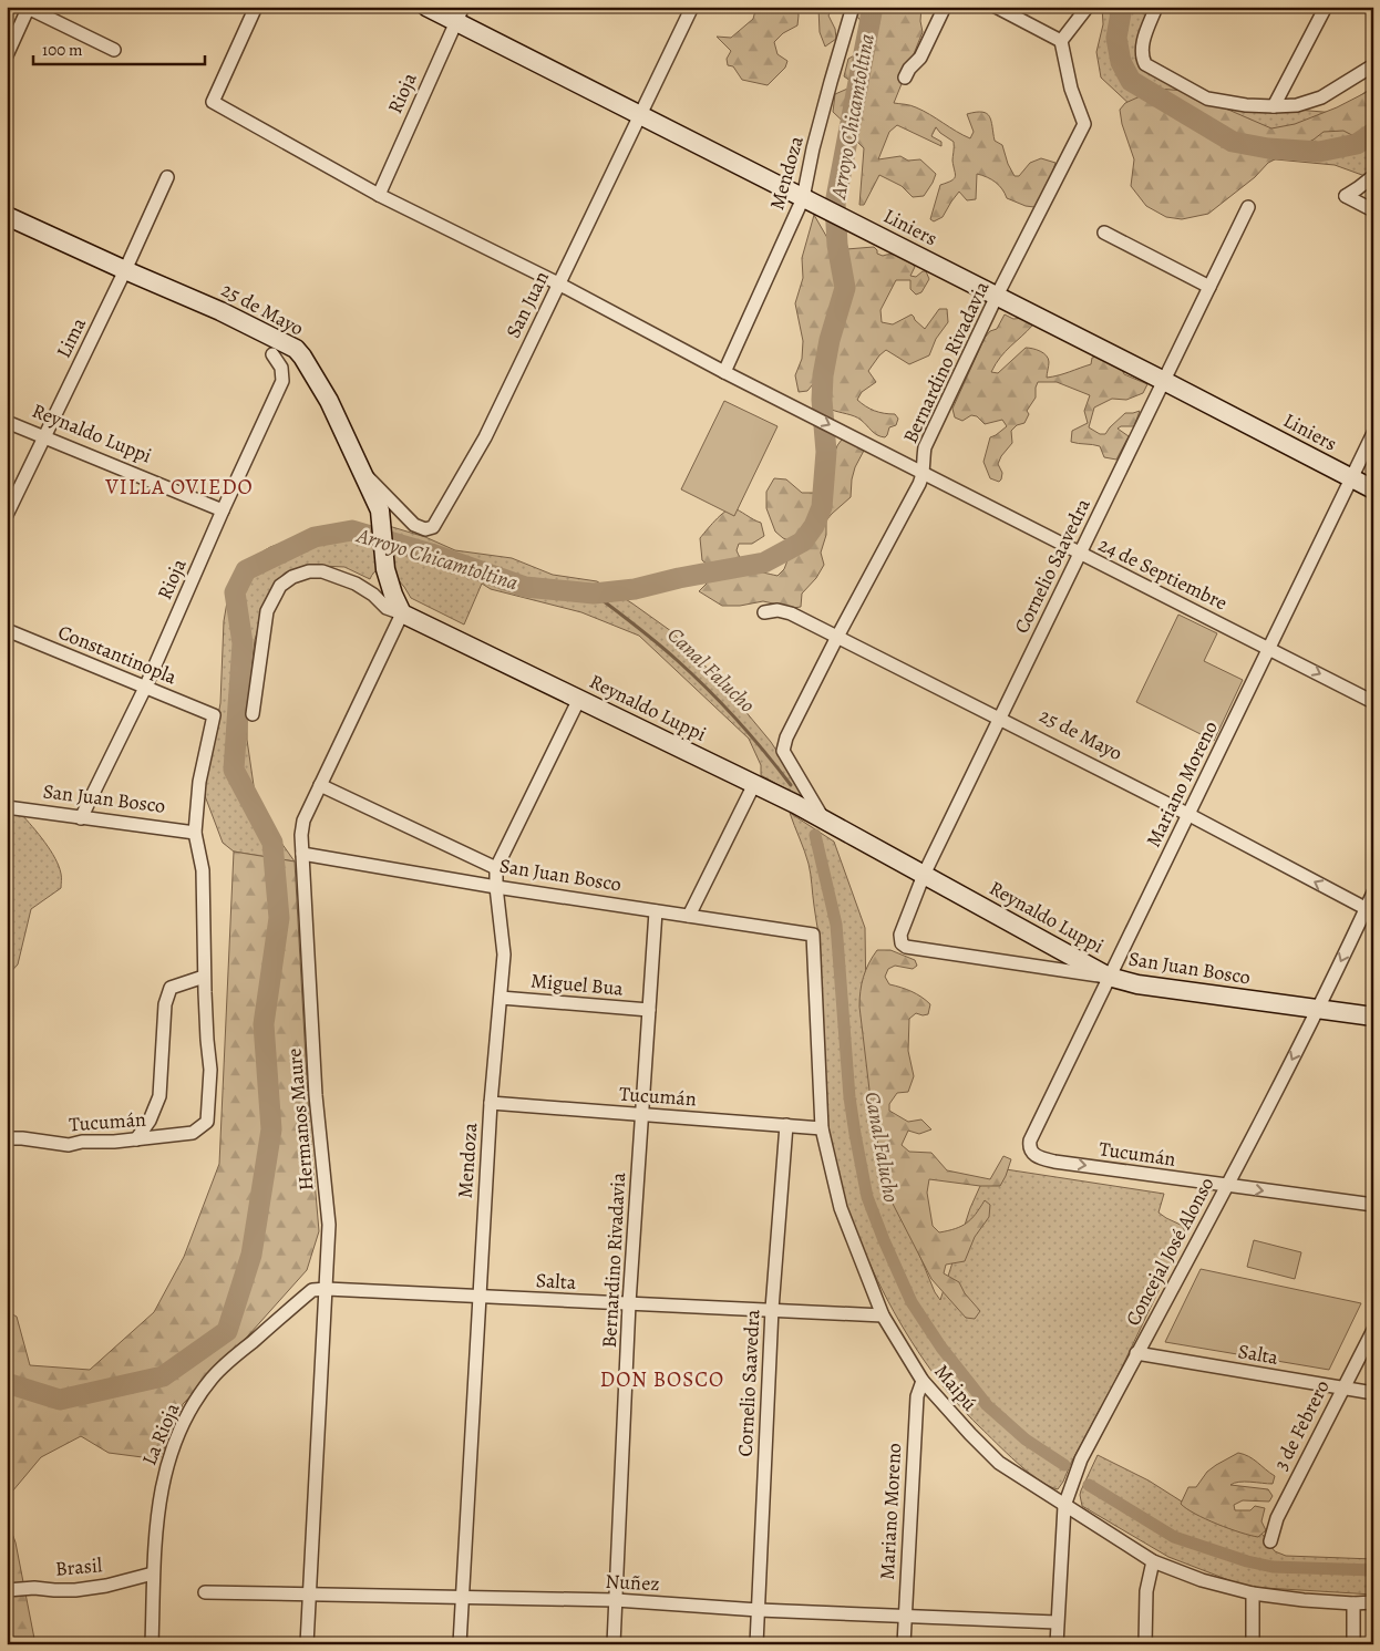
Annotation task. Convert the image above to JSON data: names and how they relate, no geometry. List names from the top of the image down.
{
  "streets": {
    "street": [
      "Rioja",
      "Mendoza",
      "Liniers",
      "San Juan",
      "25 de Mayo",
      "Lima",
      "Bernardino Rivadavia",
      "Reynaldo Luppi",
      "Cornelio Saavedra",
      "24 de Septiembre",
      "Constantinopla",
      "Mariano Moreno",
      "San Juan Bosco",
      "Miguel Bua",
      "Tucumán",
      "Hermanos Maure",
      "Concejal José Alonso",
      "Salta",
      "Maipú",
      "3 de Febrero",
      "La Rioja",
      "Brasil",
      "Nuñez"
    ]
  },
  "crossings": [
    ["Rioja", "Liniers"],
    ["Rioja", "Reynaldo Luppi"],
    ["Rioja", "24 de Septiembre"],
    ["Rioja", "Constantinopla"],
    ["Rioja", "San Juan Bosco"],
    ["Mendoza", "Liniers"],
    ["Mendoza", "Reynaldo Luppi"],
    ["Mendoza", "24 de Septiembre"],
    ["Mendoza", "San Juan Bosco"],
    ["Mendoza", "Miguel Bua"],
    ["Mendoza", "Tucumán"],
    ["Mendoza", "Salta"],
    ["Mendoza", "Nuñez"],
    ["Liniers", "San Juan"],
    ["Liniers", "Bernardino Rivadavia"],
    ["Liniers", "Cornelio Saavedra"],
    ["Liniers", "Mariano Moreno"],
    ["San Juan", "25 de Mayo"],
    ["San Juan", "24 de Septiembre"],
    ["25 de Mayo", "Lima"],
    ["25 de Mayo", "Bernardino Rivadavia"],
    ["25 de Mayo", "Reynaldo Luppi"],
    ["25 de Mayo", "Cornelio Saavedra"],
    ["25 de Mayo", "Mariano Moreno"],
    ["25 de Mayo", "Hermanos Maure"],
    ["25 de Mayo", "Concejal José Alonso"],
    ["Lima", "Reynaldo Luppi"],
    ["Bernardino Rivadavia", "Reynaldo Luppi"],
    ["Bernardino Rivadavia", "24 de Septiembre"],
    ["Bernardino Rivadavia", "San Juan Bosco"],
    ["Bernardino Rivadavia", "Miguel Bua"],
    ["Bernardino Rivadavia", "Tucumán"],
    ["Bernardino Rivadavia", "Salta"],
    ["Bernardino Rivadavia", "Nuñez"],
    ["Reynaldo Luppi", "Cornelio Saavedra"],
    ["Reynaldo Luppi", "Mariano Moreno"],
    ["Reynaldo Luppi", "San Juan Bosco"],
    ["Reynaldo Luppi", "Hermanos Maure"],
    ["Cornelio Saavedra", "24 de Septiembre"],
    ["Cornelio Saavedra", "San Juan Bosco"],
    ["Cornelio Saavedra", "Tucumán"],
    ["Cornelio Saavedra", "Salta"],
    ["Cornelio Saavedra", "Nuñez"],
    ["24 de Septiembre", "Mariano Moreno"],
    ["Constantinopla", "San Juan Bosco"],
    ["Mariano Moreno", "San Juan Bosco"],
    ["Mariano Moreno", "Tucumán"],
    ["Mariano Moreno", "Maipú"],
    ["Mariano Moreno", "Nuñez"],
    ["San Juan Bosco", "Hermanos Maure"],
    ["San Juan Bosco", "Concejal José Alonso"],
    ["San Juan Bosco", "Maipú"],
    ["Tucumán", "Concejal José Alonso"],
    ["Tucumán", "Maipú"],
    ["Hermanos Maure", "Salta"],
    ["Hermanos Maure", "La Rioja"],
    ["Hermanos Maure", "Nuñez"],
    ["Concejal José Alonso", "Salta"],
    ["Concejal José Alonso", "Maipú"],
    ["Concejal José Alonso", "Nuñez"],
    ["Salta", "Maipú"],
    ["Salta", "3 de Febrero"],
    ["La Rioja", "Brasil"]
  ],
  "one_way": ["Concejal José Alonso"],
  "districts": ["VILLA OVIEDO", "DON BOSCO"],
  "water": ["Arroyo Chicamtoltina", "Canal Falucho"],
  "scale_bar": "100 m"
}
